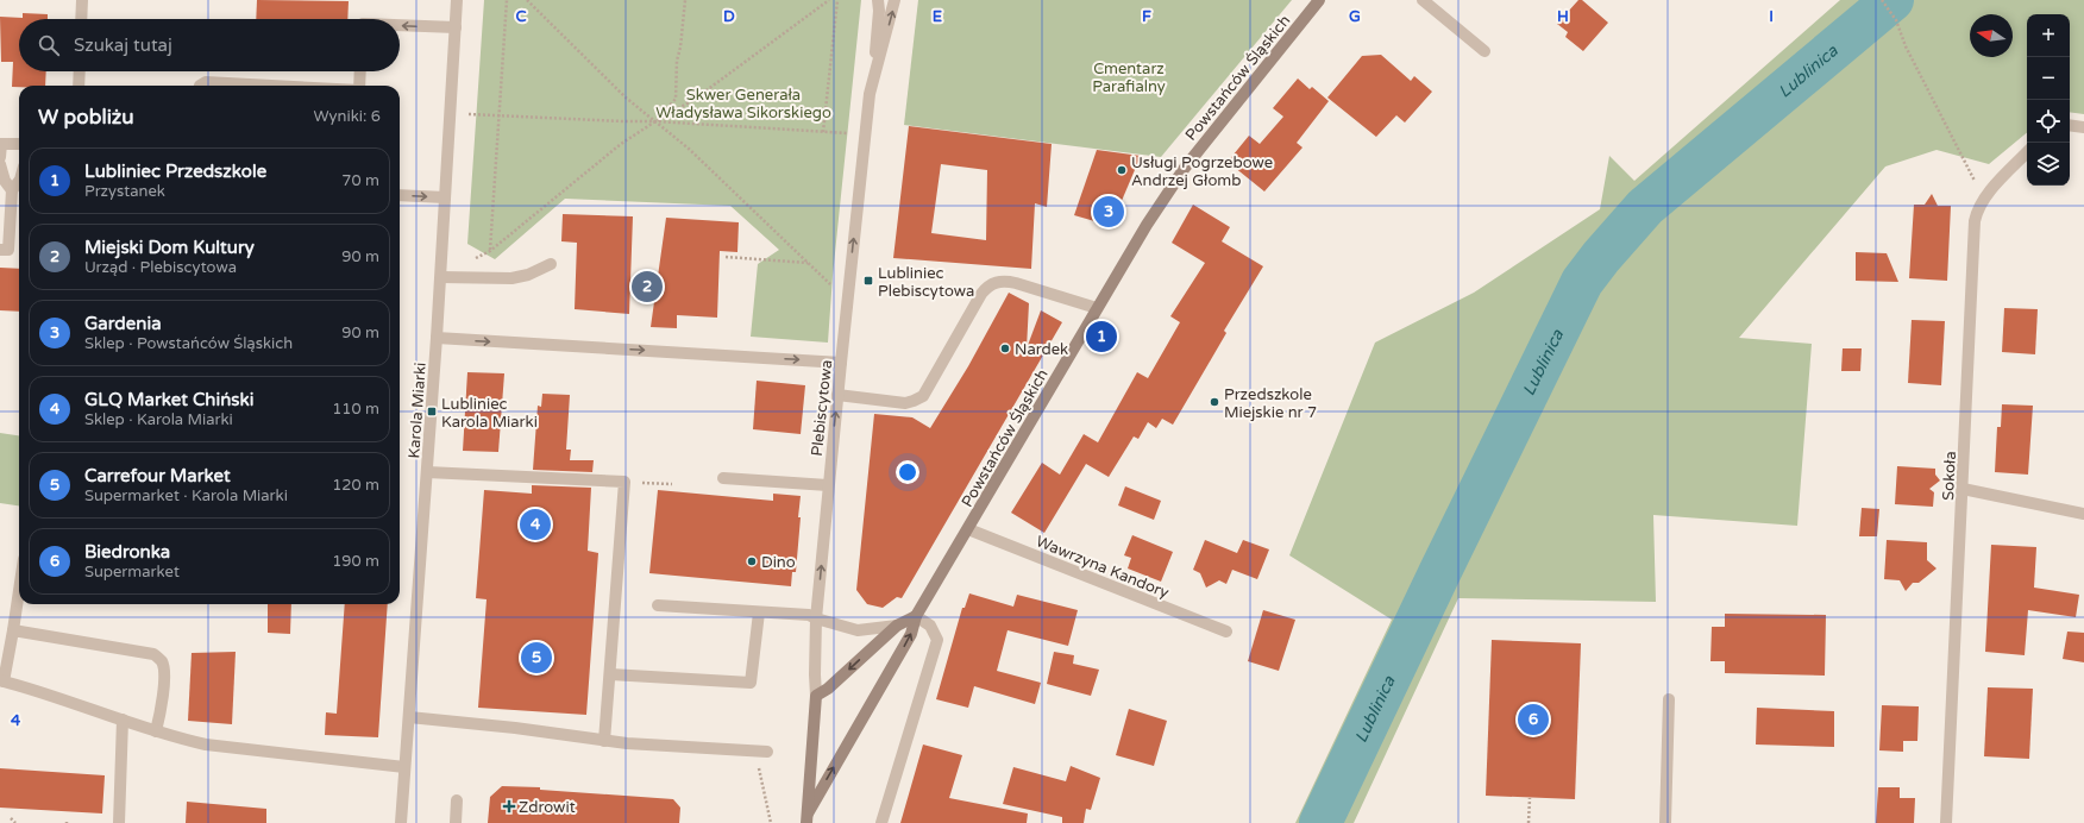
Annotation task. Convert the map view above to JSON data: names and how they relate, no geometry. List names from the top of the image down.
{
  "streets": {
    "main road": ["Powstańców Śląskich", "Plebiscytowa"],
    "street": ["Karola Miarki", "Sokoła", "Wawrzyna Kandory"]
  },
  "crossings": [
    ["Powstańców Śląskich", "Plebiscytowa"],
    ["Powstańców Śląskich", "Wawrzyna Kandory"]
  ],
  "one_way": ["Plebiscytowa"],
  "water": ["Lublinica"],
  "parks": ["Cmentarz Parafialny", "Skwer Generała Władysława Sikorskiego"],
  "places": {
    "other": [
      "Usługi Pogrzebowe Andrzej Głomb",
      "Nardek",
      "Przedszkole Miejskie nr 7",
      "Dino"
    ],
    "transit": ["Lubliniec Plebiscytowa", "Lubliniec Karola Miarki"],
    "health": ["Zdrowit"]
  },
  "north": "left",
  "page": {
    "map_buttons": ["+", "−"],
    "search": "Szukaj tutaj",
    "heading": ["W pobliżu", "Wyniki: 6"],
    "list": [
      {
        "mark": "1",
        "name": "Lubliniec Przedszkole",
        "note": "Przystanek",
        "value": "70 m"
      },
      {
        "mark": "2",
        "name": "Miejski Dom Kultury",
        "note": "Urząd · Plebiscytowa",
        "value": "90 m"
      },
      {
        "mark": "3",
        "name": "Gardenia",
        "note": "Sklep · Powstańców Śląskich",
        "value": "90 m"
      },
      {
        "mark": "4",
        "name": "GLQ Market Chiński",
        "note": "Sklep · Karola Miarki",
        "value": "110 m"
      },
      {
        "mark": "5",
        "name": "Carrefour Market",
        "note": "Supermarket · Karola Miarki",
        "value": "120 m"
      },
      {
        "mark": "6",
        "name": "Biedronka",
        "note": "Supermarket",
        "value": "190 m"
      }
    ],
    "pins": [
      "3",
      "2",
      "1",
      "4",
      "5",
      "6"
    ]
  },
  "grid": {
    "columns": [
      "C",
      "D",
      "E",
      "F",
      "G",
      "H",
      "I"
    ],
    "rows": ["4"]
  }
}
